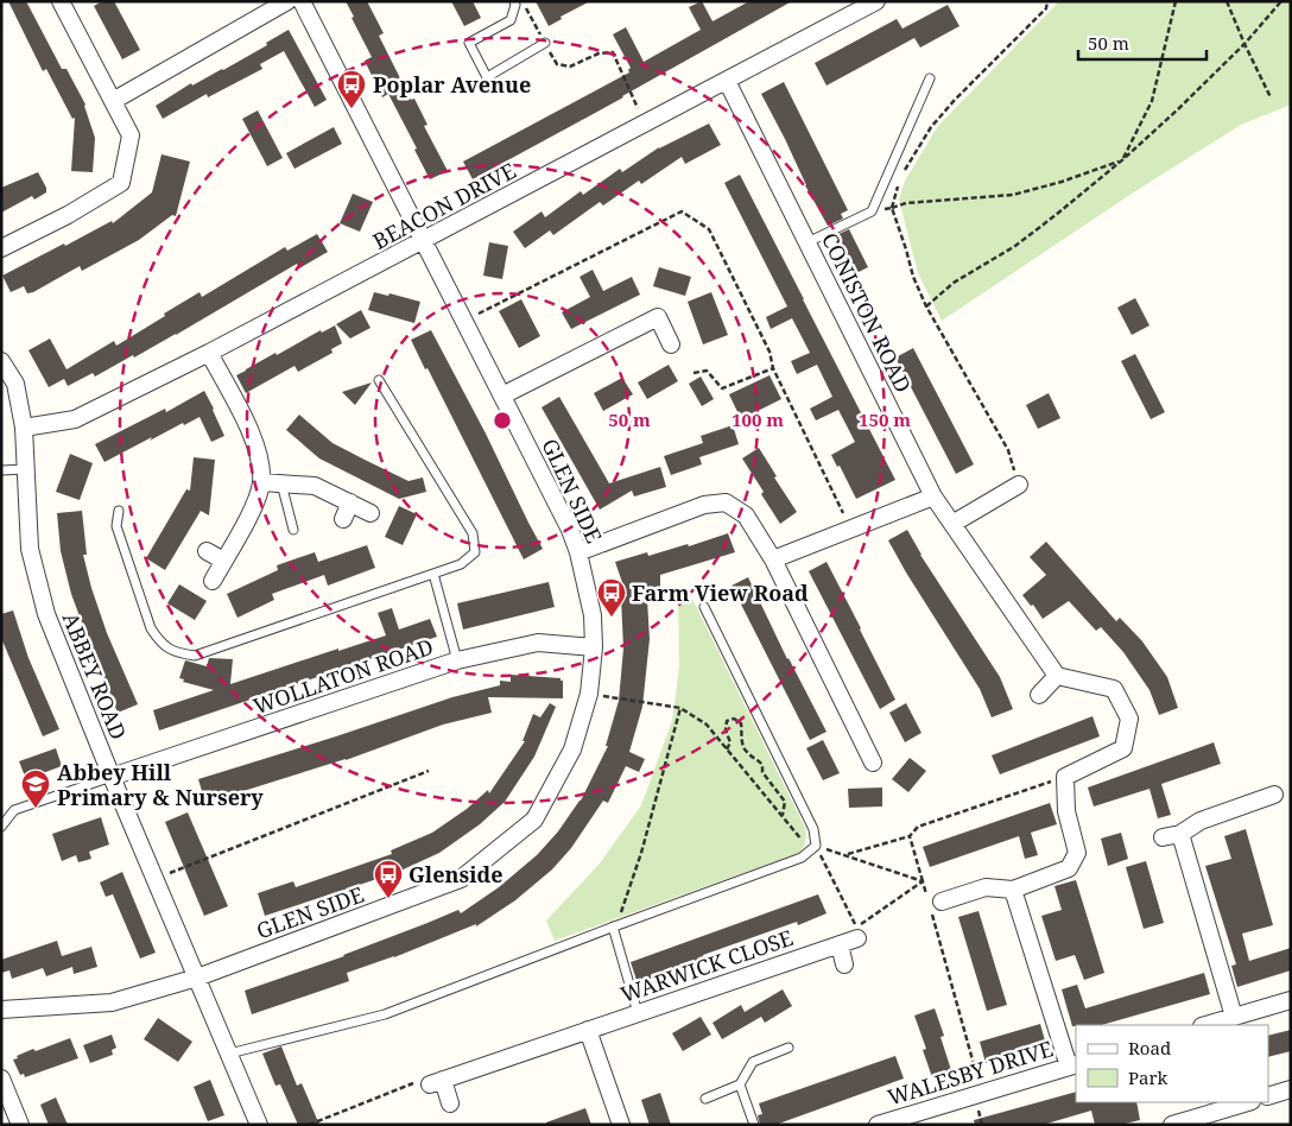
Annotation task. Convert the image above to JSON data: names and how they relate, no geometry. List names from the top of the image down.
{
  "streets": {
    "street": [
      "BEACON DRIVE",
      "CONISTON ROAD",
      "GLEN SIDE",
      "ABBEY ROAD",
      "WOLLATON ROAD",
      "WARWICK CLOSE",
      "WALESBY DRIVE"
    ]
  },
  "crossings": [
    ["BEACON DRIVE", "CONISTON ROAD"],
    ["BEACON DRIVE", "GLEN SIDE"],
    ["BEACON DRIVE", "ABBEY ROAD"],
    ["GLEN SIDE", "ABBEY ROAD"],
    ["GLEN SIDE", "WOLLATON ROAD"],
    ["ABBEY ROAD", "WOLLATON ROAD"]
  ],
  "places": {
    "bus stop": ["Poplar Avenue", "Farm View Road", "Glenside"],
    "school or university": ["Abbey Hill Primary & Nursery"]
  },
  "legend": ["Road", "Park"],
  "scale_bar": "50 m",
  "rings": ["50 m", "100 m", "150 m"]
}
